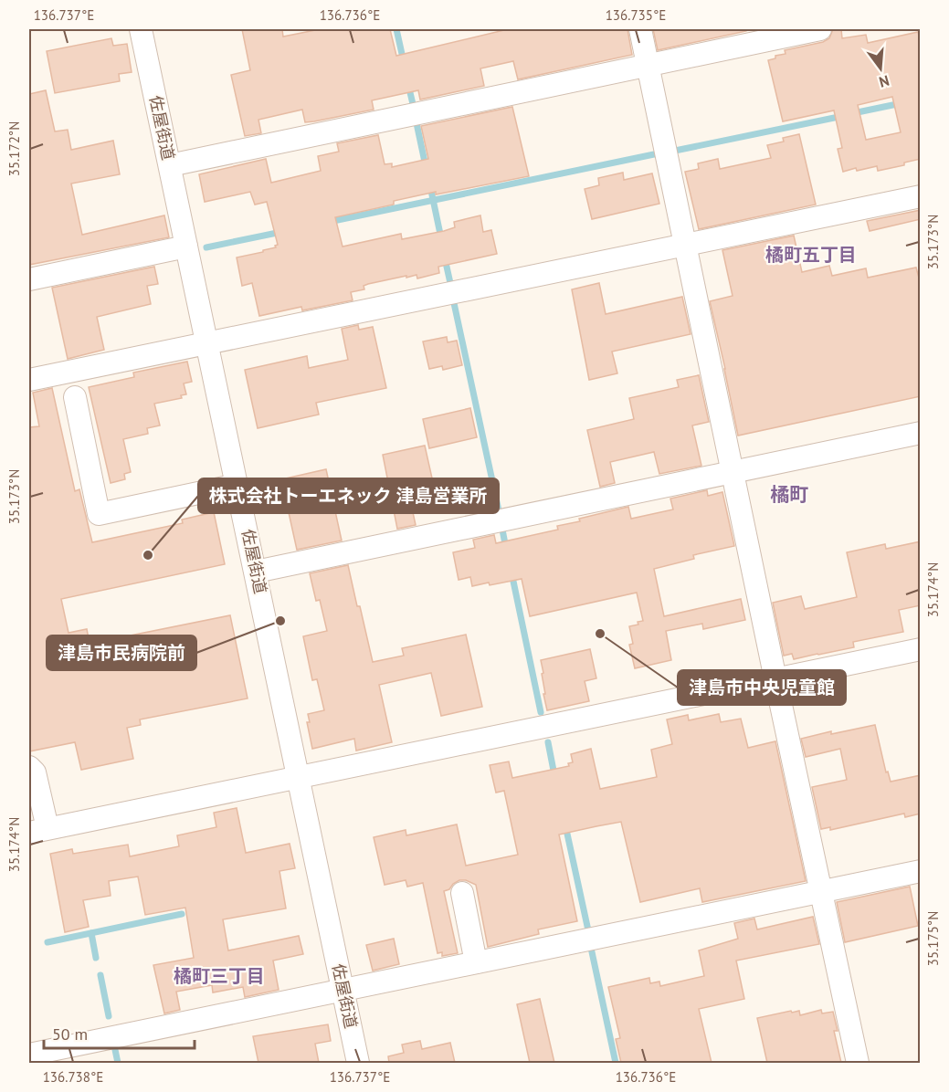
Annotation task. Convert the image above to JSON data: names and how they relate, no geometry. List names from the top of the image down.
{
  "streets": {
    "street": ["佐屋街道"]
  },
  "districts": ["橘町五丁目", "橘町", "橘町三丁目"],
  "places": ["株式会社トーエネック 津島営業所", "津島市民病院前", "津島市中央児童館"],
  "scale_bar": "50 m",
  "north": "bottom",
  "coordinates": [
    "136.737°E",
    "136.736°E",
    "136.735°E",
    "35.172°N",
    "35.173°N",
    "35.174°N",
    "35.175°N",
    "136.738°E"
  ]
}
